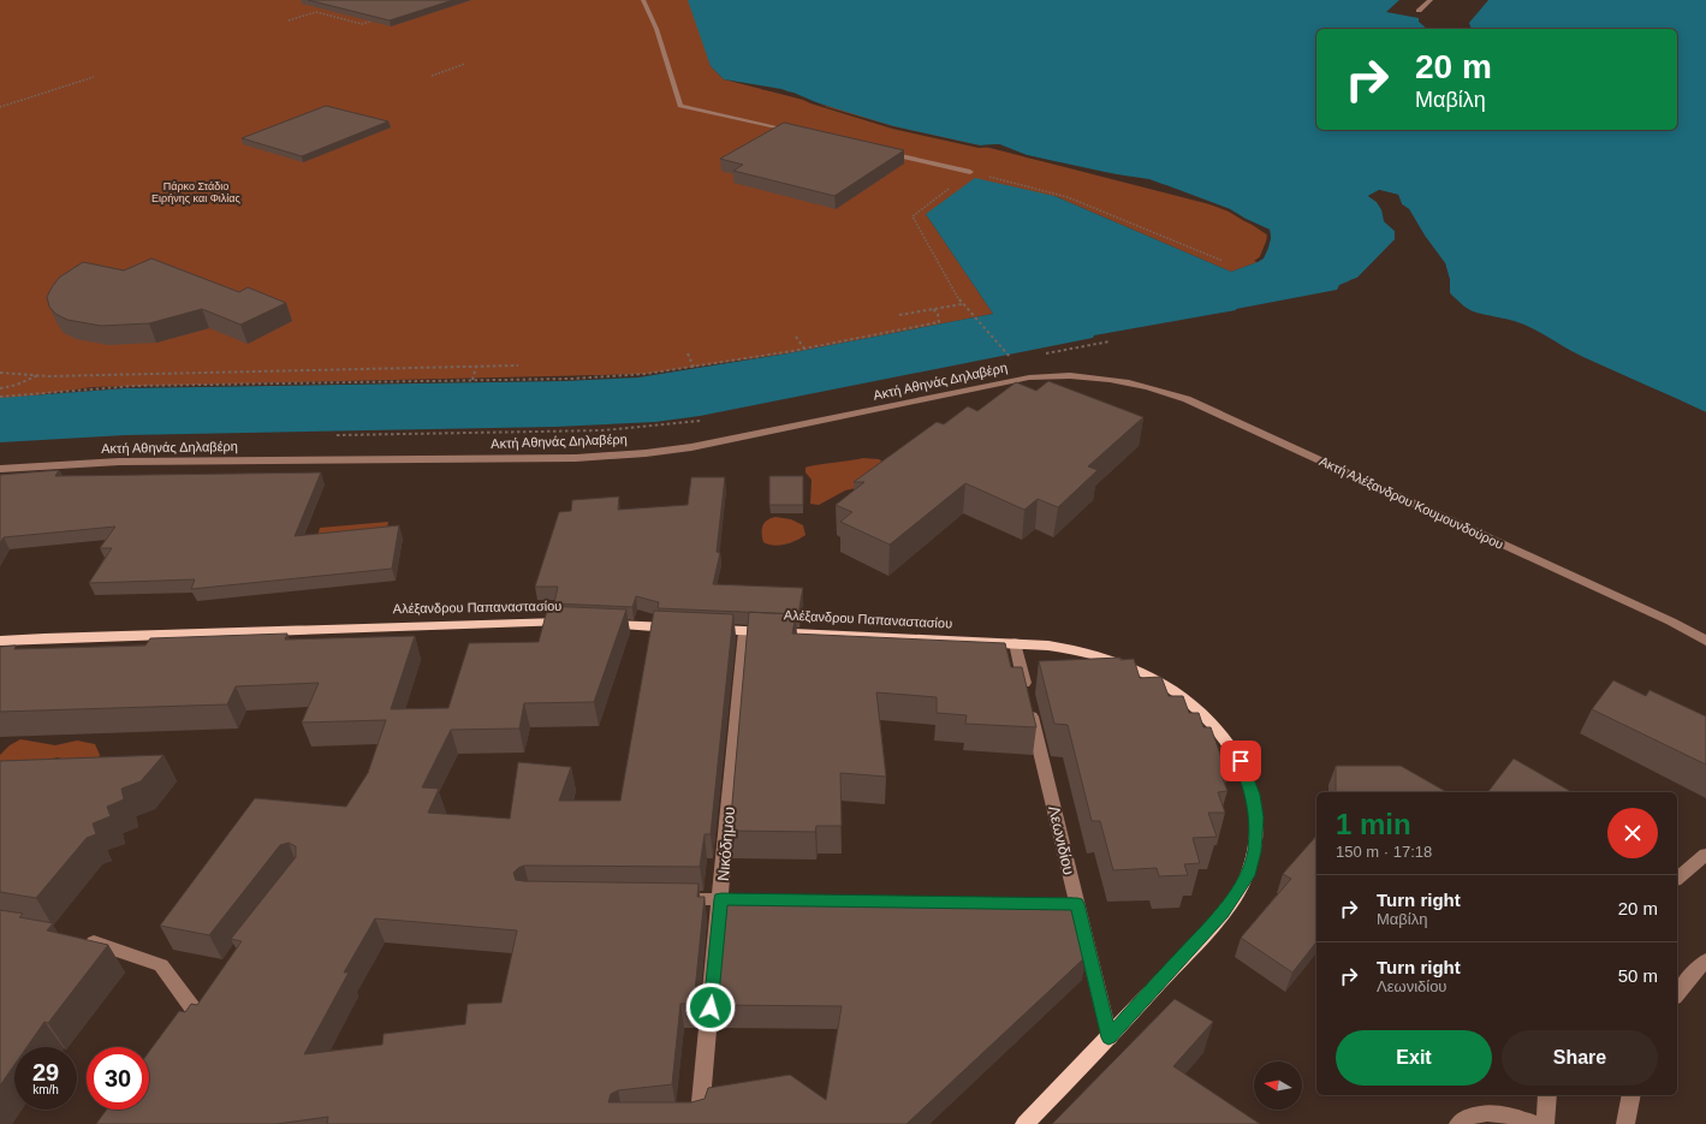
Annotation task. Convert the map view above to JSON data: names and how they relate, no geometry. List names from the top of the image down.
{
  "streets": {
    "main road": ["Αλέξανδρου Παπαναστασίου"],
    "street": [
      "Ακτή Αθηνάς Δηλαβέρη",
      "Ακτή Αλέξανδρου Κουμουνδούρου",
      "Λεωνιδίου",
      "Νικόδημου"
    ]
  },
  "crossings": [
    ["Ακτή Αθηνάς Δηλαβέρη", "Ακτή Αλέξανδρου Κουμουνδούρου"],
    ["Αλέξανδρου Παπαναστασίου", "Λεωνιδίου"],
    ["Αλέξανδρου Παπαναστασίου", "Νικόδημου"]
  ],
  "parks": ["Πάρκο Στάδιο Ειρήνης και Φιλίας"],
  "north": "left",
  "page": {
    "turn": ["20 m", "Μαβίλη"],
    "heading": ["1 min", "150 m · 17:18"],
    "list": [
      {
        "name": "Turn right",
        "note": "Μαβίλη",
        "value": "20 m"
      },
      {
        "name": "Turn right",
        "note": "Λεωνιδίου",
        "value": "50 m"
      }
    ],
    "buttons": ["Exit", "Share"],
    "speed": "29 km/h",
    "limit": "30"
  }
}
